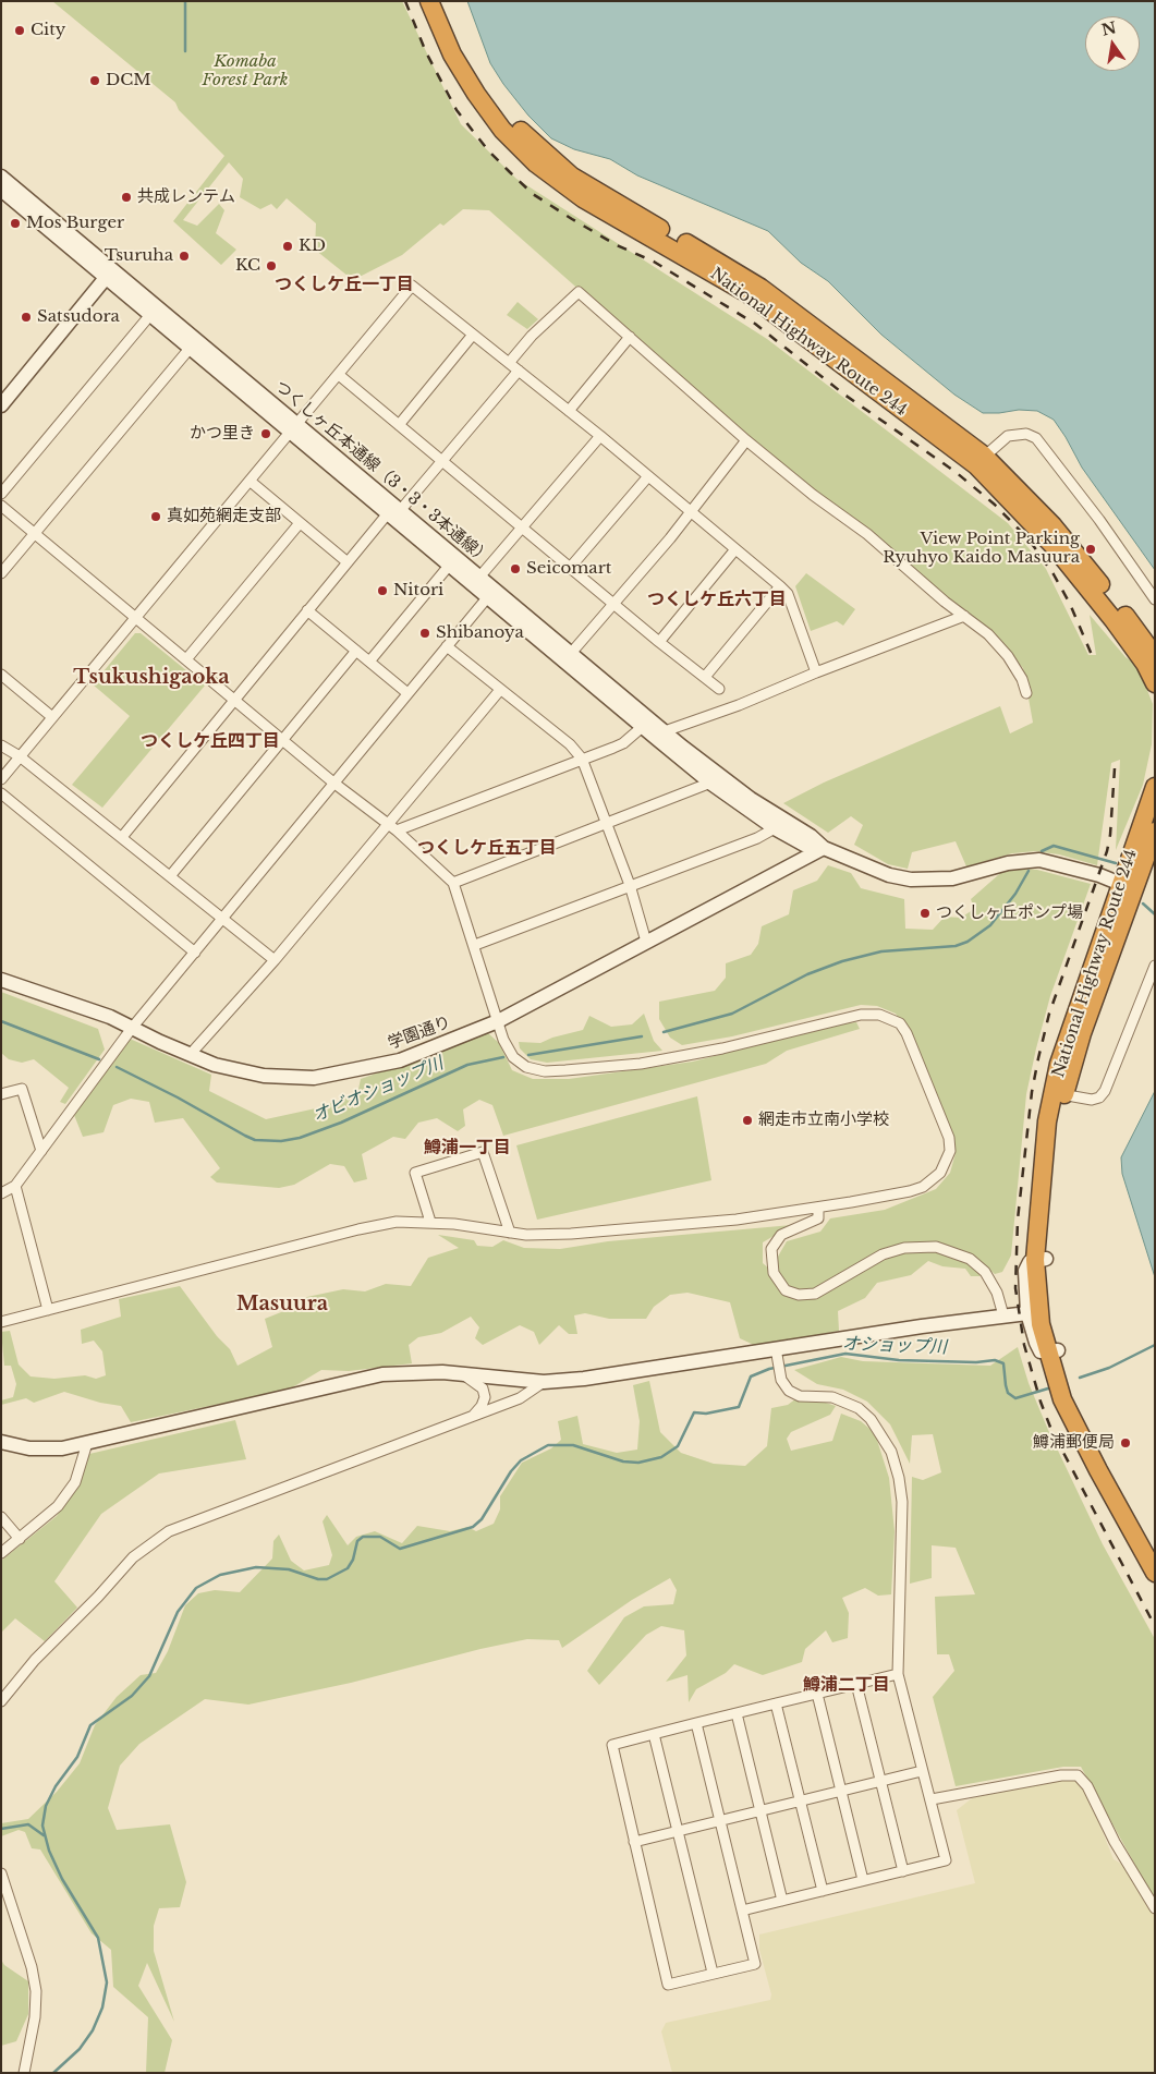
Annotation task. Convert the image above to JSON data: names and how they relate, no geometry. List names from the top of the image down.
{
  "streets": {
    "highway": ["National Highway Route 244"],
    "street": ["つくしヶ丘本通線（3・3・3本通線）", "学園通り"]
  },
  "crossings": [
    ["National Highway Route 244", "つくしヶ丘本通線（3・3・3本通線）"],
    ["つくしヶ丘本通線（3・3・3本通線）", "学園通り"]
  ],
  "districts": [
    "つくしケ丘一丁目",
    "つくしケ丘六丁目",
    "Tsukushigaoka",
    "つくしケ丘四丁目",
    "つくしケ丘五丁目",
    "鱒浦一丁目",
    "Masuura",
    "鱒浦二丁目"
  ],
  "water": ["オビオショップ川", "オショップ川"],
  "parks": ["Komaba Forest Park"],
  "places": [
    "City",
    "DCM",
    "共成レンテム",
    "Mos Burger",
    "KD",
    "Tsuruha",
    "KC",
    "Satsudora",
    "かつ里き",
    "真如苑網走支部",
    "View Point Parking Ryuhyo Kaido Masuura",
    "Seicomart",
    "Nitori",
    "Shibanoya",
    "つくしヶ丘ポンプ場",
    "網走市立南小学校",
    "鱒浦郵便局"
  ],
  "north": "top"
}
